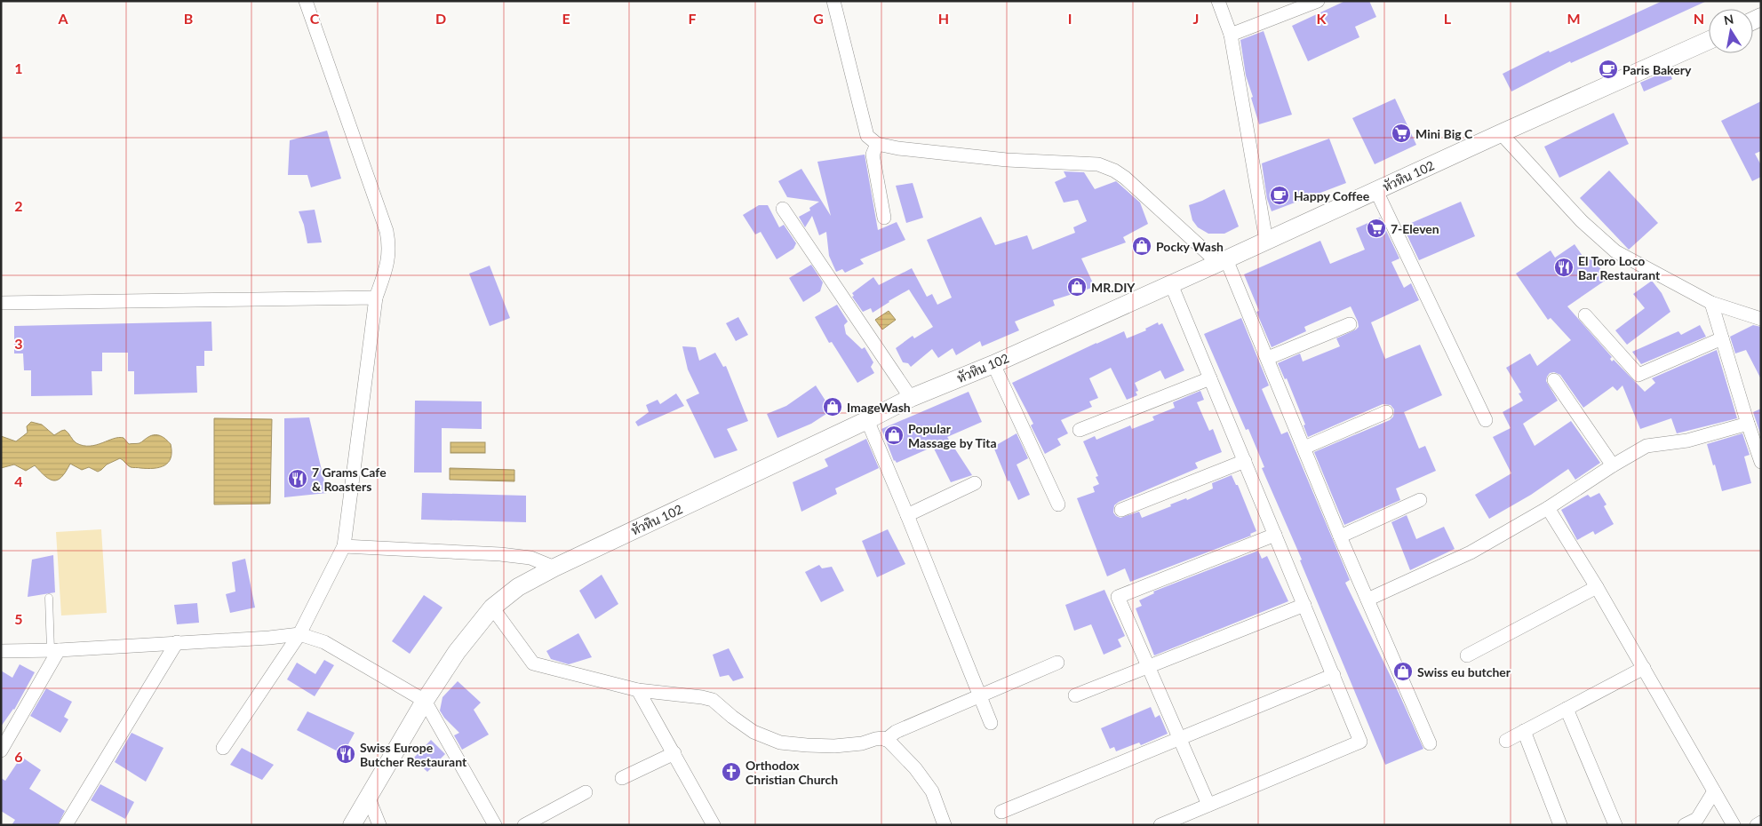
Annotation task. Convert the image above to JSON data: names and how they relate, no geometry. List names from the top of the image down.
{
  "streets": {
    "street": ["หัวหิน 102"]
  },
  "places": {
    "cafe": ["Paris Bakery", "Happy Coffee"],
    "supermarket": ["Mini Big C", "7-Eleven"],
    "shop": [
      "Pocky Wash",
      "MR.DIY",
      "ImageWash",
      "Popular Massage by Tita",
      "Swiss eu butcher"
    ],
    "restaurant": ["El Toro Loco Bar Restaurant", "7 Grams Cafe & Roasters", "Swiss Europe Butcher Restaurant"],
    "church": ["Orthodox Christian Church"]
  },
  "north": "top",
  "grid": {
    "columns": [
      "A",
      "B",
      "C",
      "D",
      "E",
      "F",
      "G",
      "H",
      "I",
      "J",
      "K",
      "L",
      "M",
      "N"
    ],
    "rows": [
      "1",
      "2",
      "3",
      "4",
      "5",
      "6"
    ]
  }
}
